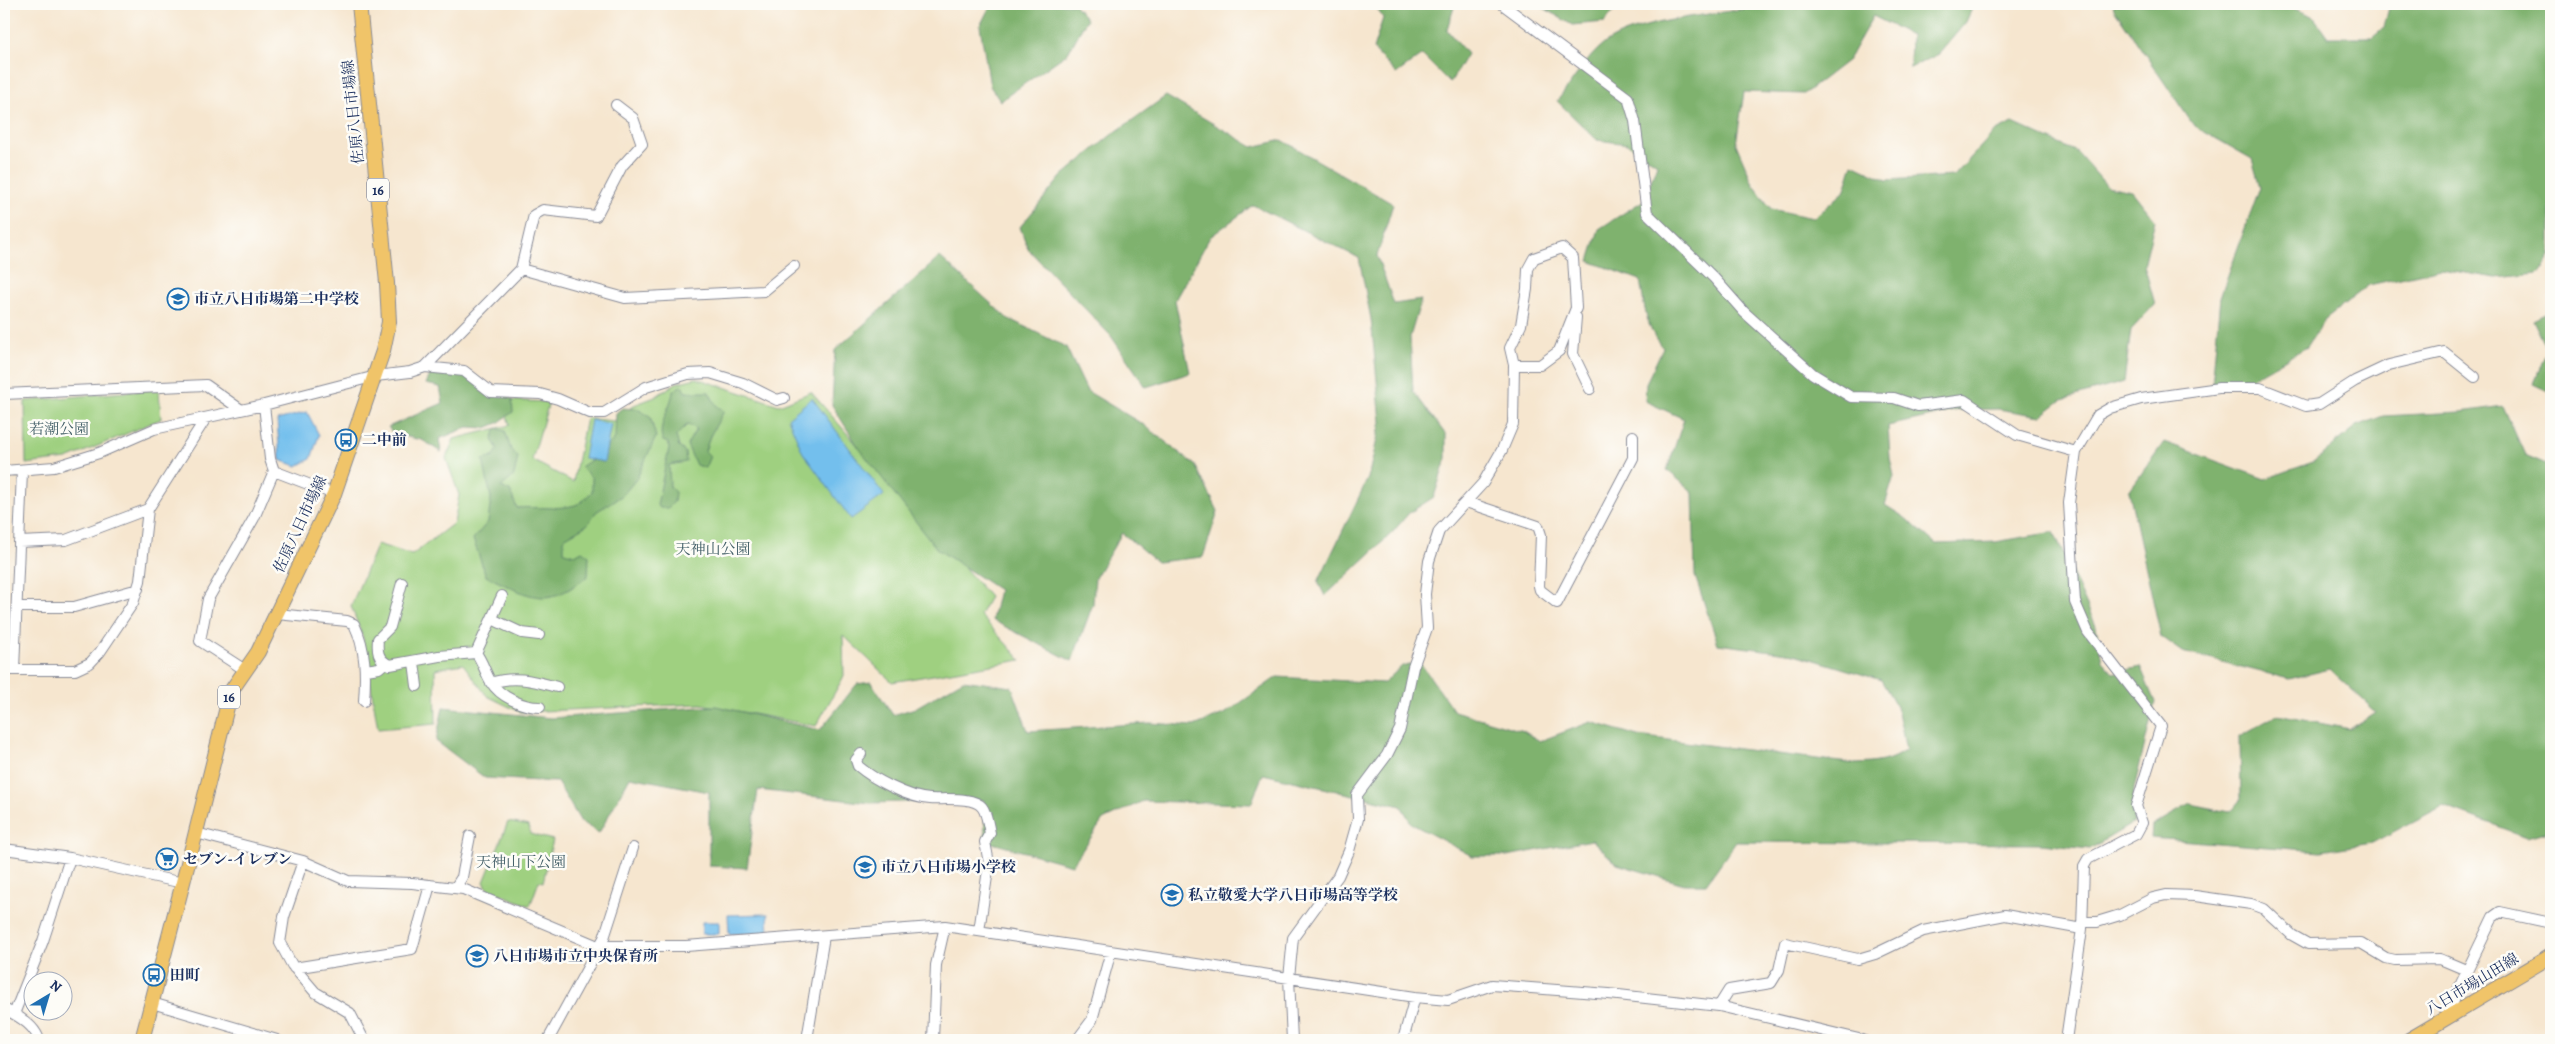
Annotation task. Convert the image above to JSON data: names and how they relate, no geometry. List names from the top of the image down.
{
  "streets": {
    "main road": ["佐原八日市場線", "16", "八日市場山田線"]
  },
  "parks": ["若潮公園", "天神山公園", "天神山下公園"],
  "places": {
    "school or university": [
      "市立八日市場第二中学校",
      "市立八日市場小学校",
      "私立敬愛大学八日市場高等学校",
      "八日市場市立中央保育所"
    ],
    "bus stop": ["二中前", "田町"],
    "supermarket": ["セブン-イレブン"]
  },
  "north": "top right"
}
